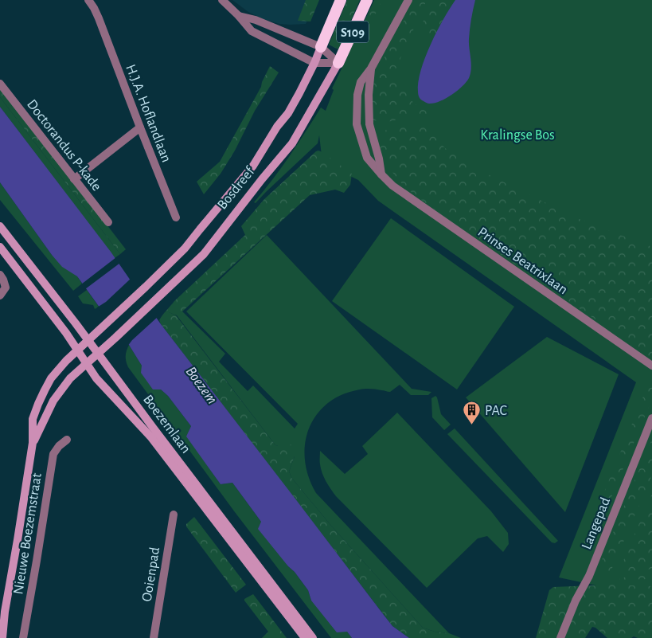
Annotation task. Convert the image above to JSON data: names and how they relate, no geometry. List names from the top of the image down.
{
  "streets": {
    "highway": ["S109", "Bosdreef"],
    "main road": ["Boezemlaan", "Nieuwe Boezemstraat"],
    "street": [
      "H.J.A. Hoflandlaan",
      "Doctorandus P-kade",
      "Prinses Beatrixlaan",
      "Langepad",
      "Ooienpad"
    ]
  },
  "crossings": [
    ["Bosdreef", "Boezemlaan"],
    ["Bosdreef", "Nieuwe Boezemstraat"],
    ["Boezemlaan", "Nieuwe Boezemstraat"]
  ],
  "water": ["Boezem"],
  "parks": ["Kralingse Bos"],
  "places": {
    "building": ["PAC"]
  }
}
